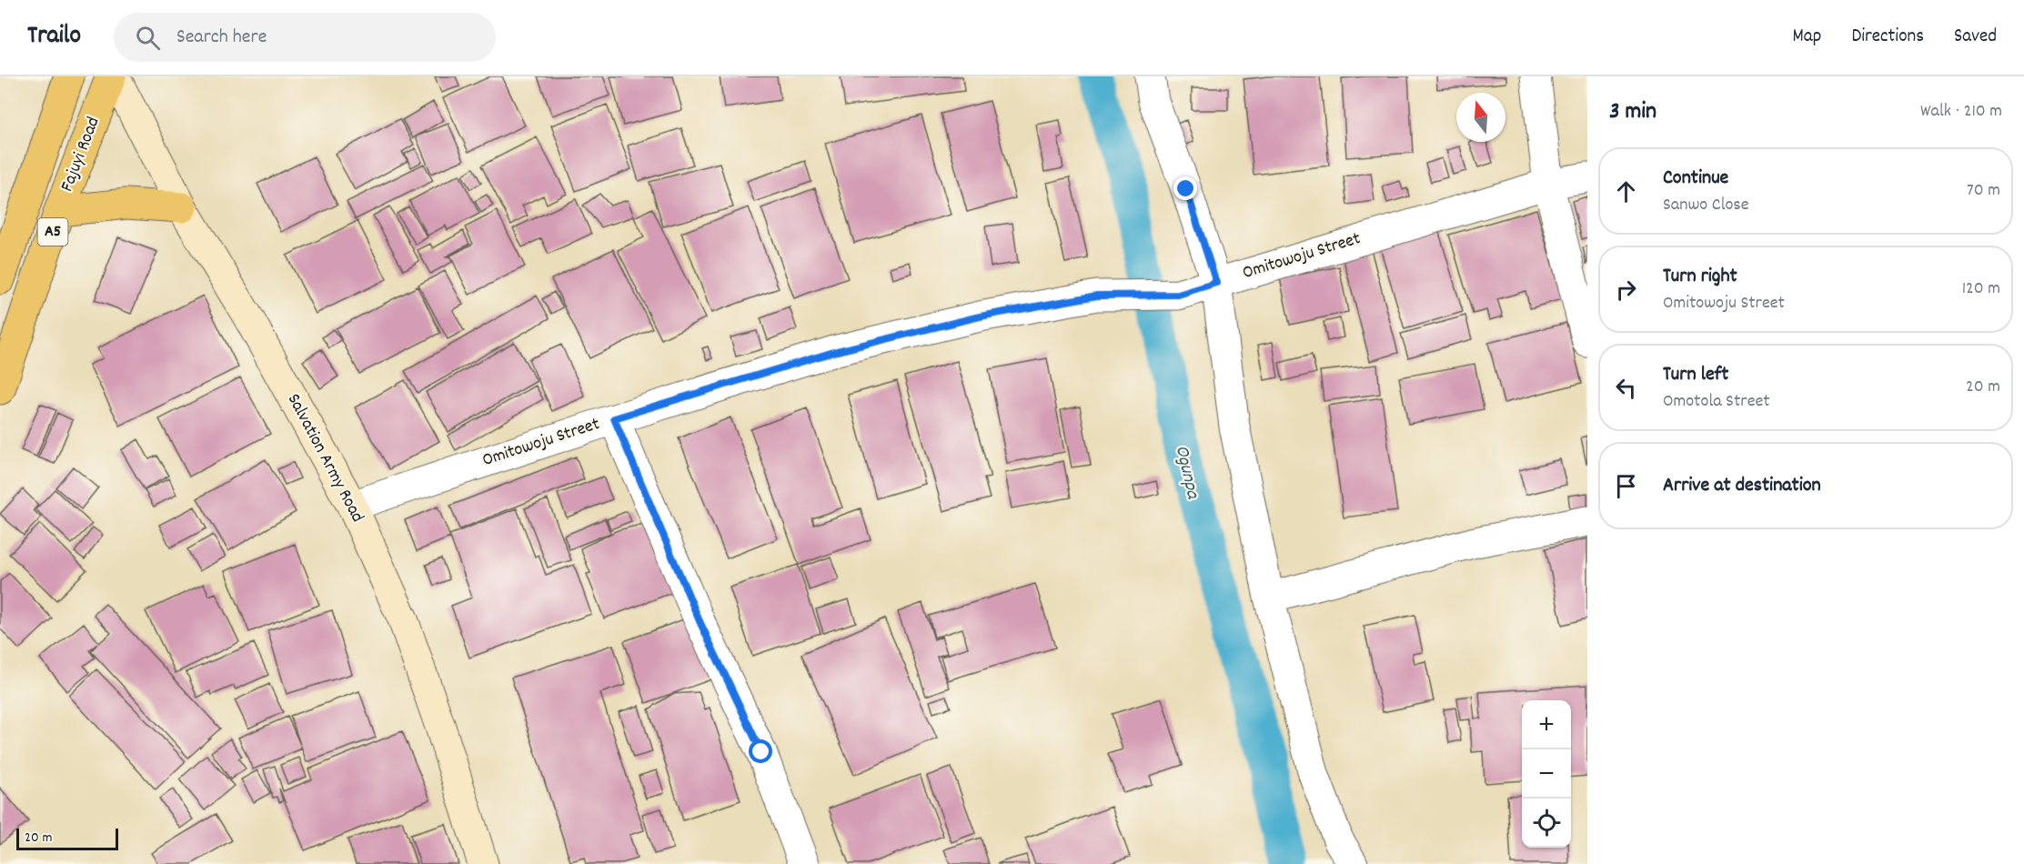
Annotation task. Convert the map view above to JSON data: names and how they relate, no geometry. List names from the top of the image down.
{
  "streets": {
    "highway": ["Fajuyi Road", "A5"],
    "main road": ["Salvation Army Road"],
    "street": ["Omitowoju Street"]
  },
  "crossings": [
    ["Fajuyi Road", "Salvation Army Road"],
    ["Omitowoju Street", "Salvation Army Road"]
  ],
  "water": ["Ogunpa"],
  "scale_bar": "20 m",
  "north": "top",
  "page": {
    "header": "Trailo",
    "search": "Search here",
    "nav": ["Map", "Directions", "Saved"],
    "heading": ["3 min", "Walk · 210 m"],
    "list": [
      ["Continue", "Sanwo Close", "70 m"],
      ["Turn right", "Omitowoju Street", "120 m"],
      ["Turn left", "Omotola Street", "20 m"],
      "Arrive at destination"
    ],
    "map_buttons": ["+", "−"],
    "scale": "20 m"
  }
}
